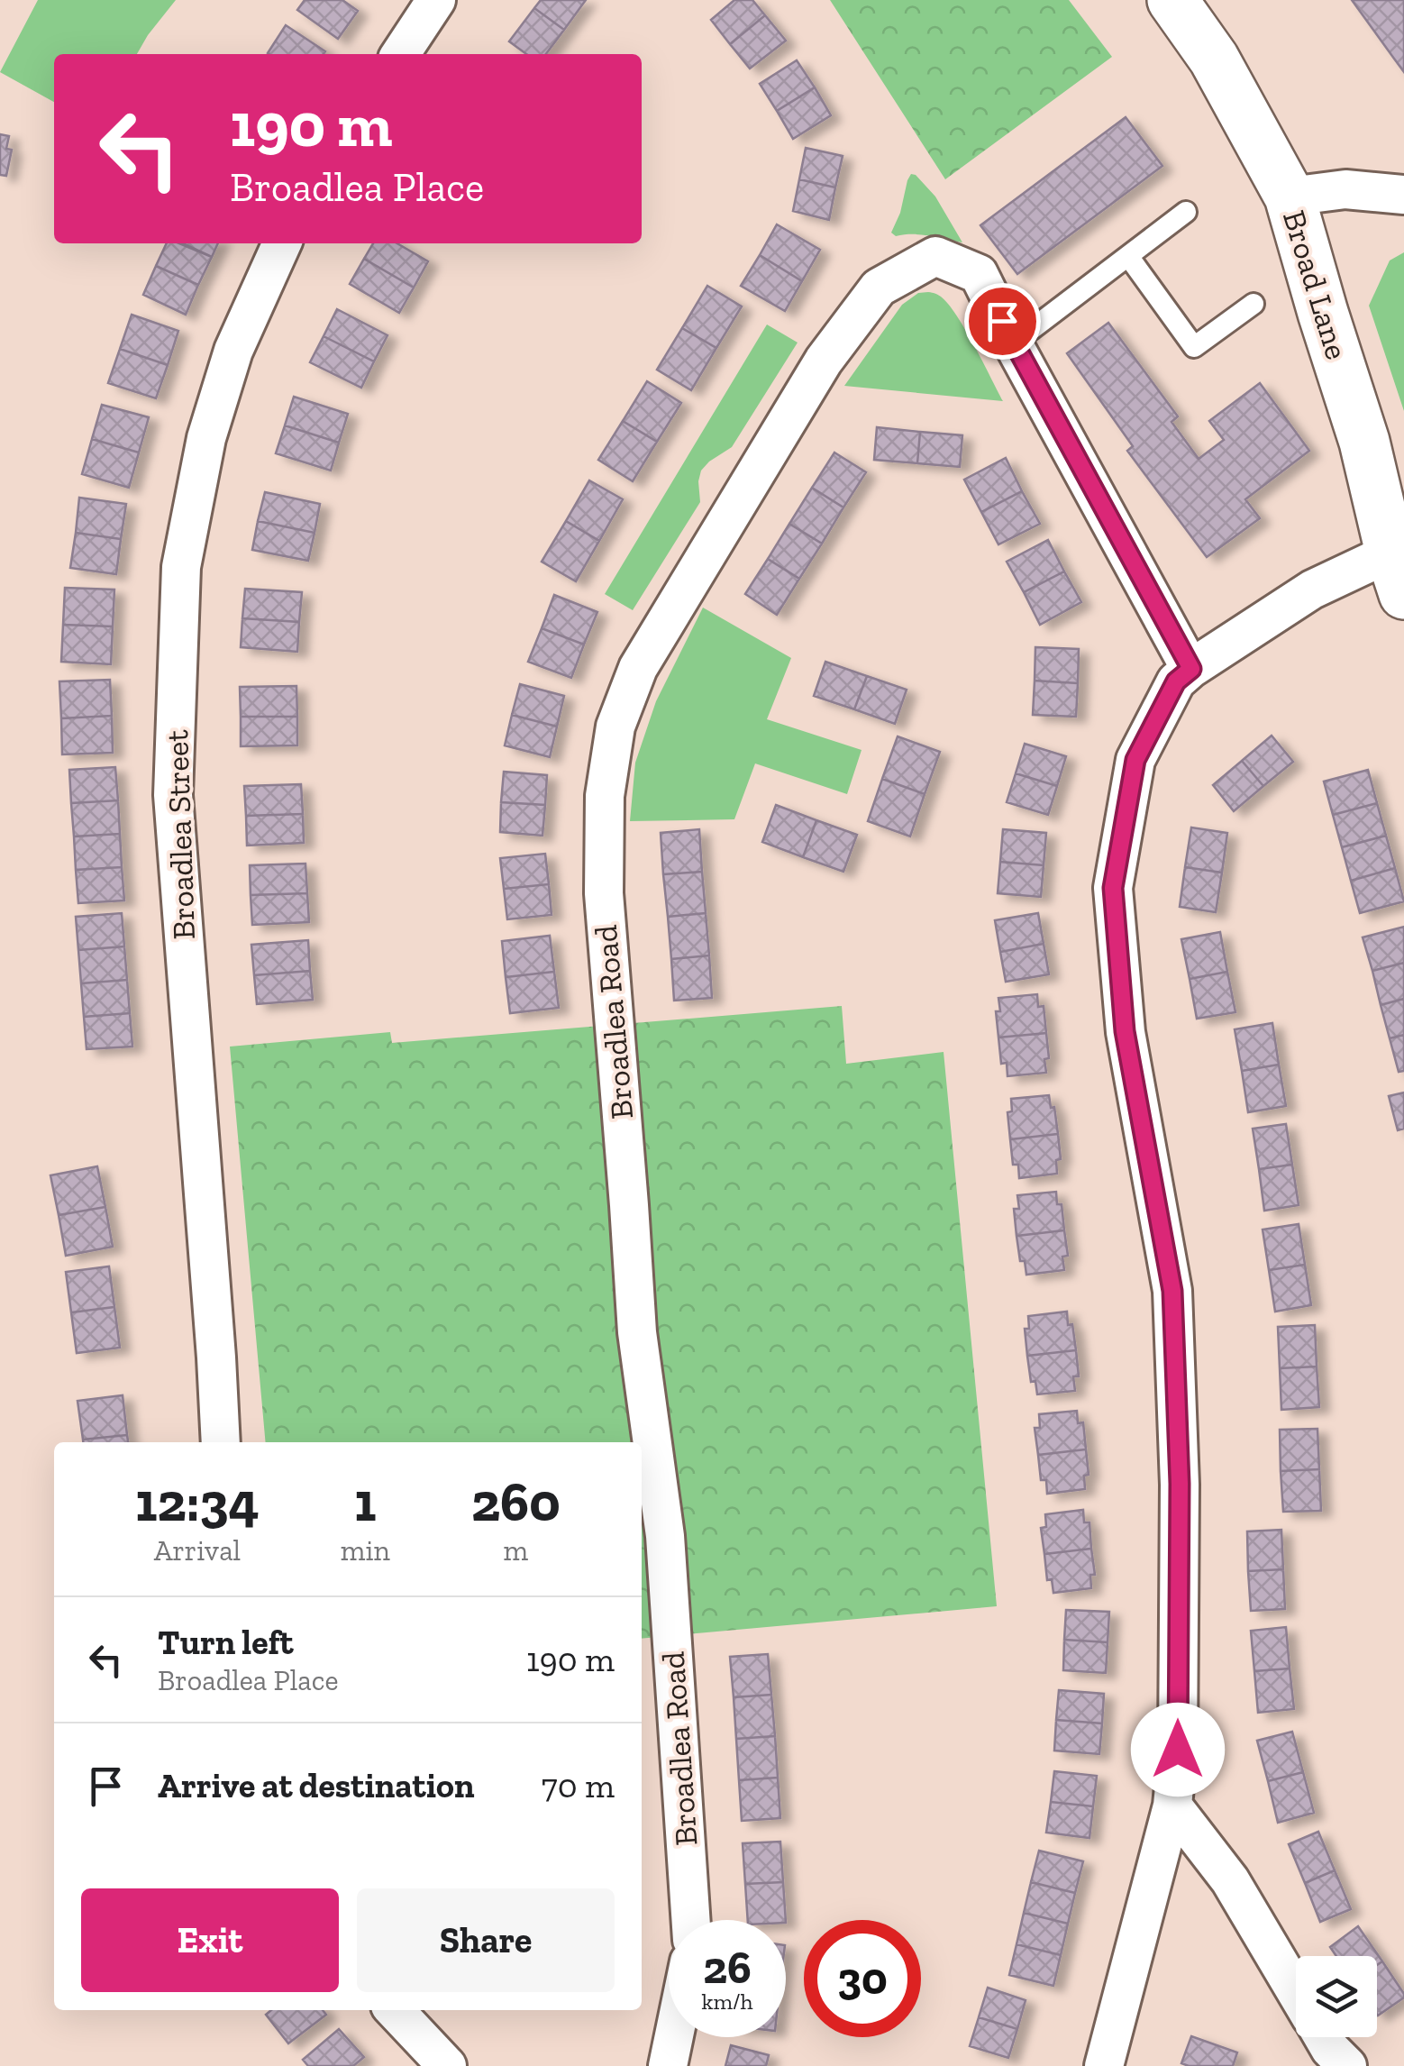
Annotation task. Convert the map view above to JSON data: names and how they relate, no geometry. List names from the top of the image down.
{
  "streets": {
    "street": ["Broad Lane", "Broadlea Street", "Broadlea Road"]
  },
  "page": {
    "turn": ["190 m", "Broadlea Place"],
    "eta": [
      "12:34",
      "Arrival",
      "1",
      "min",
      "260",
      "m"
    ],
    "list": [
      {
        "name": "Turn left",
        "note": "Broadlea Place",
        "value": "190 m"
      },
      {
        "name": "Arrive at destination",
        "value": "70 m"
      }
    ],
    "buttons": ["Exit", "Share"],
    "speed": "26 km/h",
    "limit": "30"
  }
}
